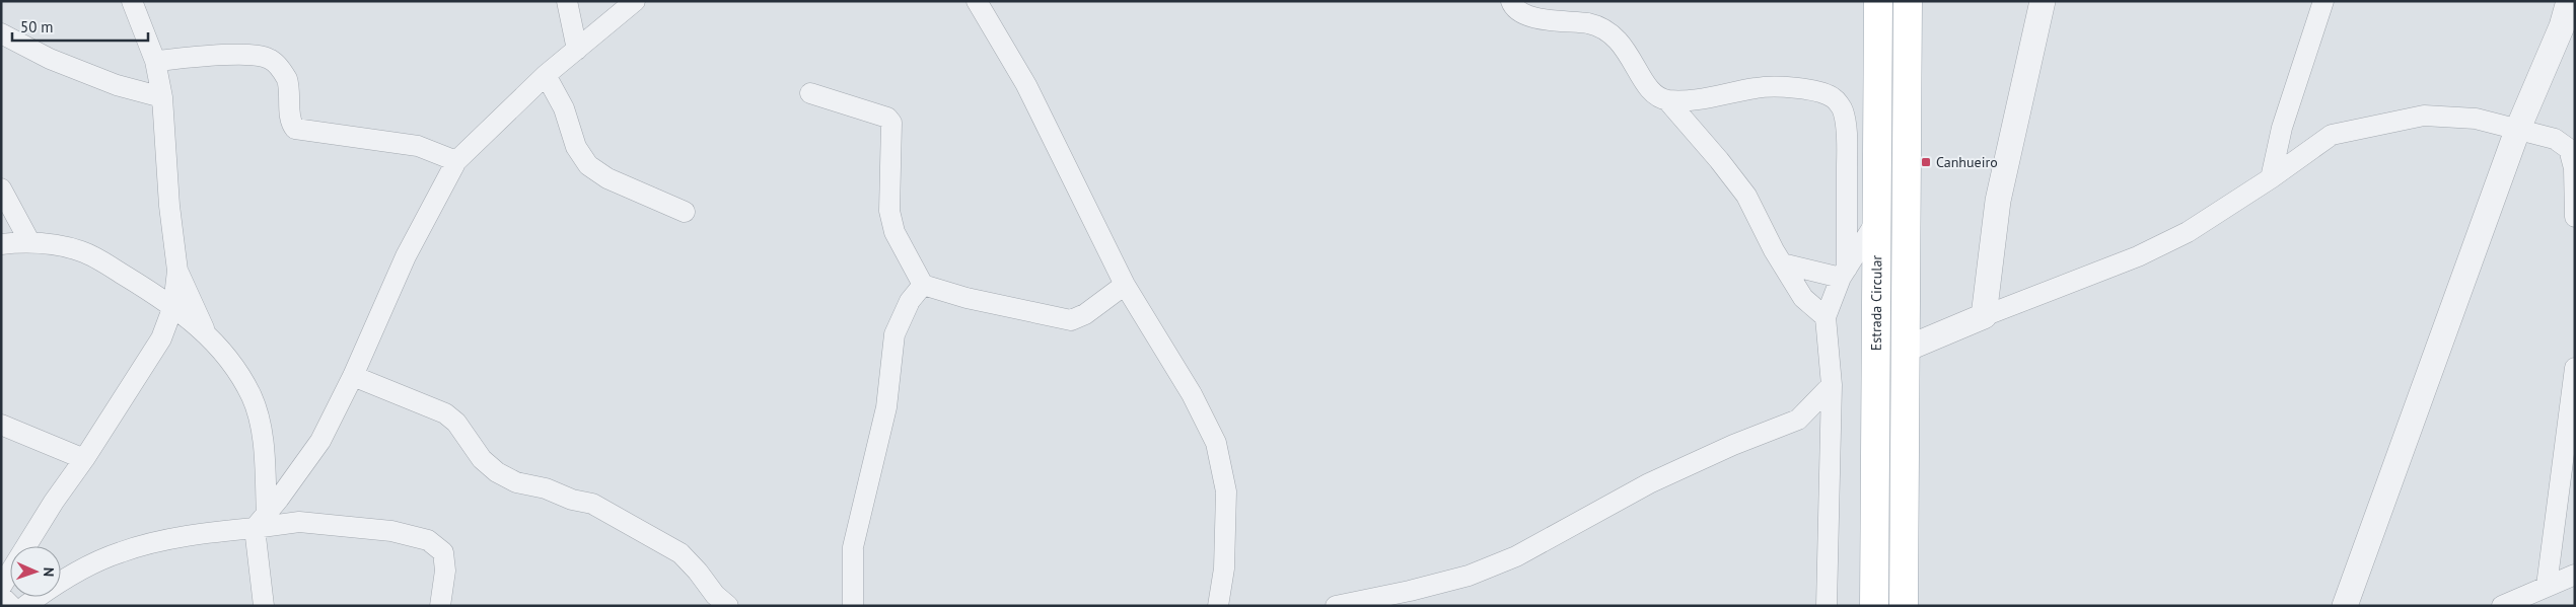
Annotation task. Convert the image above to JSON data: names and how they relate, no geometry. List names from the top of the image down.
{
  "streets": {
    "main road": ["Estrada Circular"]
  },
  "places": {
    "transit": ["Canhueiro"]
  },
  "scale_bar": "50 m",
  "north": "right"
}
